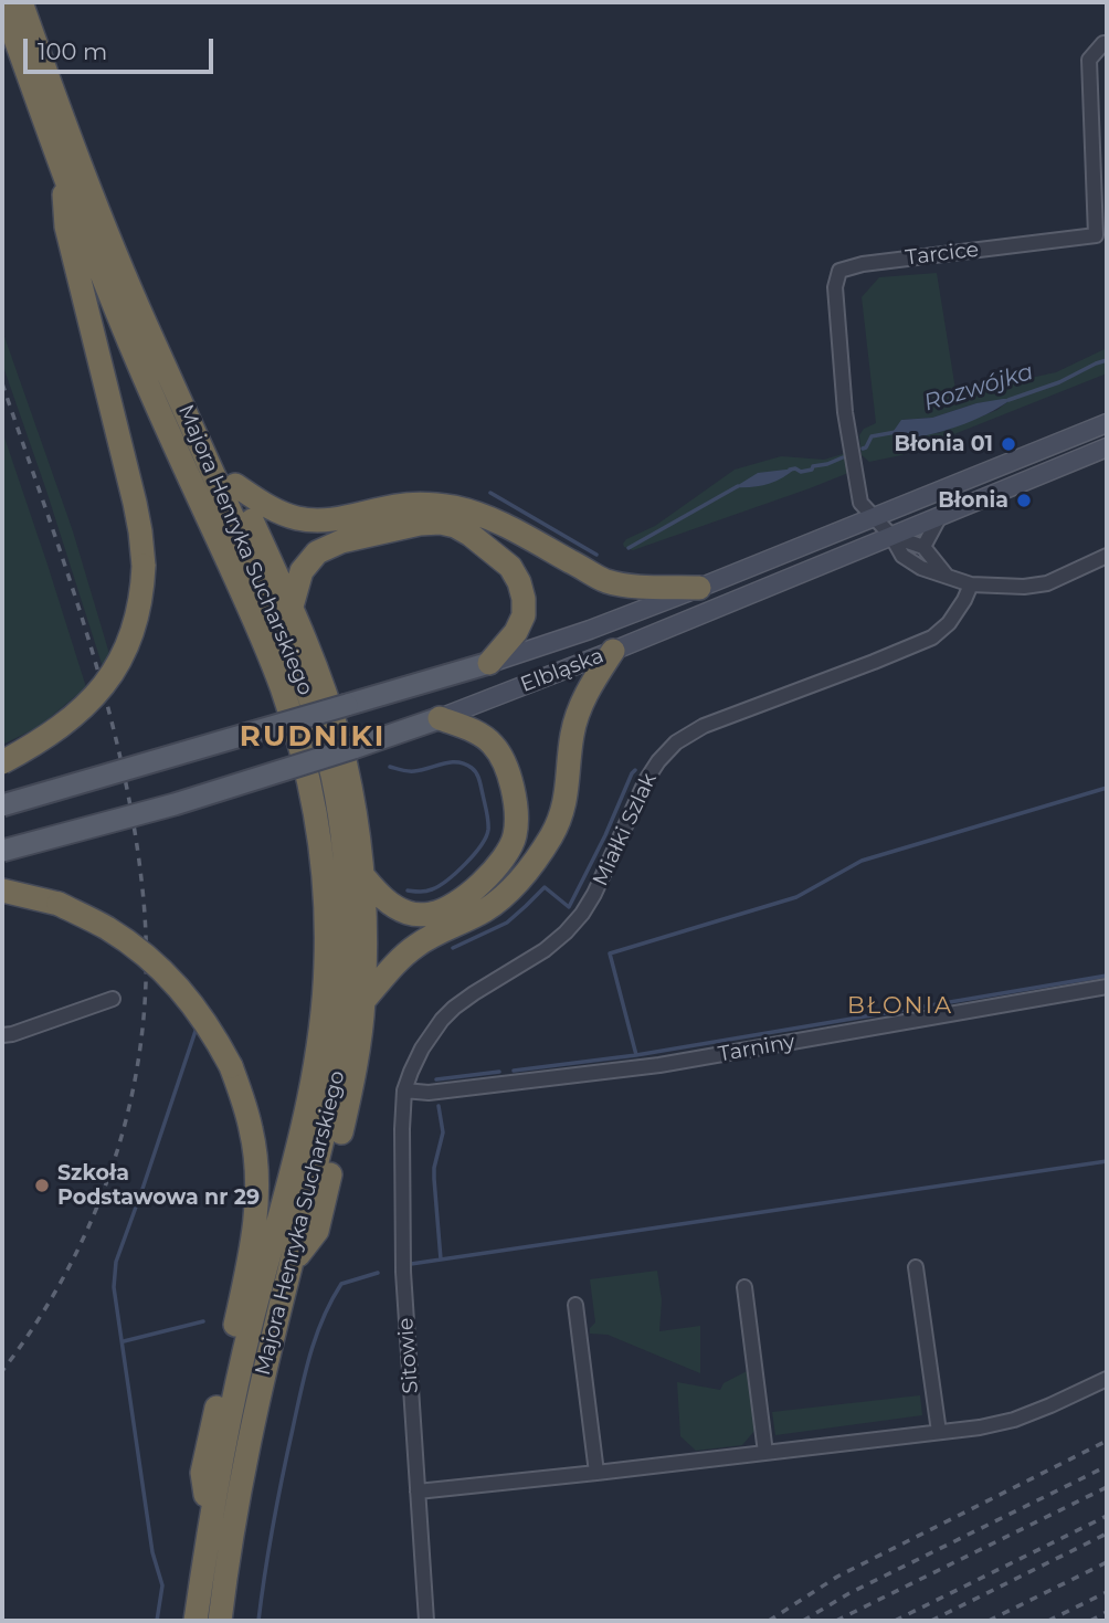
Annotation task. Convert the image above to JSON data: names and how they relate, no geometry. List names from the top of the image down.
{
  "streets": {
    "highway": ["Majora Henryka Sucharskiego"],
    "main road": ["Elbląska"],
    "street": [
      "Tarcice",
      "Miałki Szlak",
      "Tarniny",
      "Sitowie"
    ]
  },
  "crossings": [
    ["Tarcice", "Elbląska"],
    ["Miałki Szlak", "Tarniny"],
    ["Miałki Szlak", "Sitowie"],
    ["Tarniny", "Sitowie"]
  ],
  "districts": ["RUDNIKI", "BŁONIA"],
  "water": ["Rozwójka"],
  "places": ["Błonia 01", "Błonia", "Szkoła Podstawowa nr 29"],
  "scale_bar": "100 m"
}
